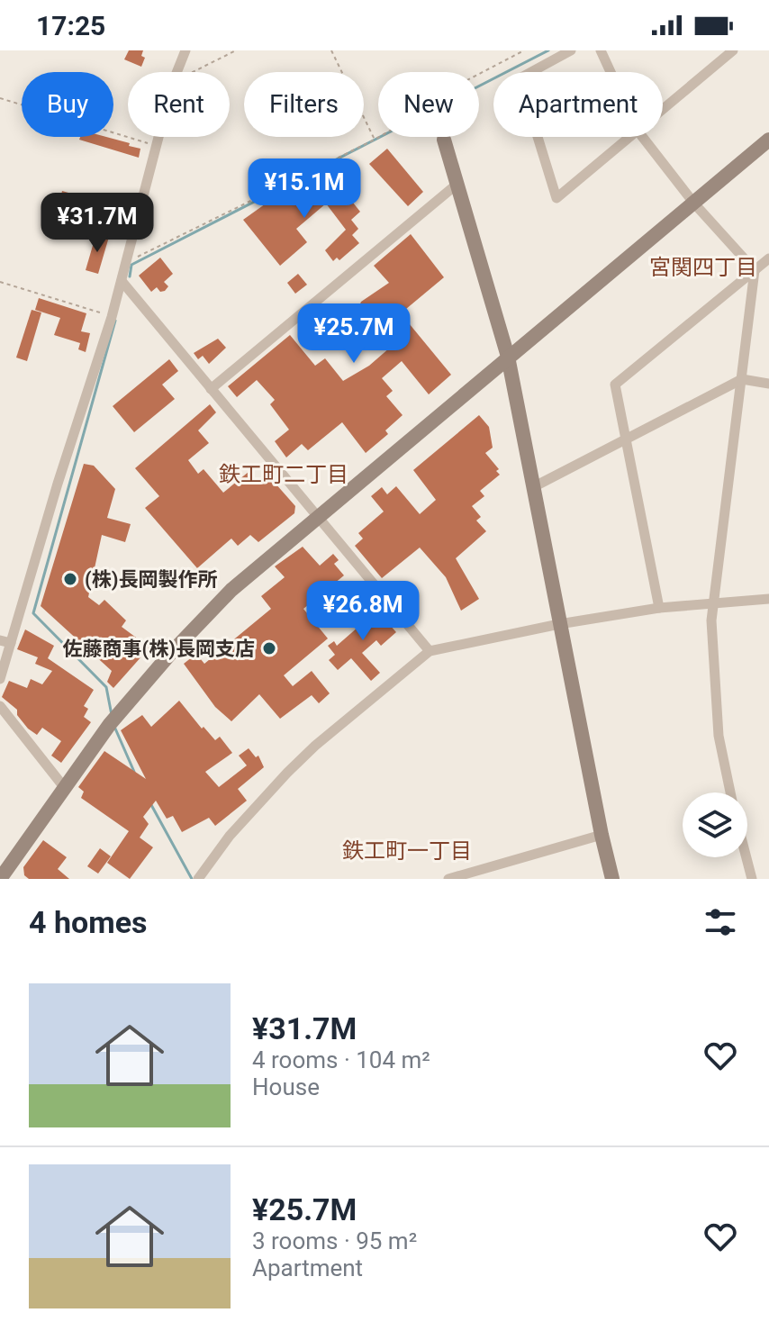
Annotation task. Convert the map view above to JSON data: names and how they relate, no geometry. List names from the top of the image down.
{
  "districts": ["宮関四丁目", "鉄工町二丁目", "鉄工町一丁目"],
  "places": ["(株)長岡製作所", "佐藤商事(株)長岡支店"],
  "page": {
    "status": "17:25",
    "chip": [
      "Buy",
      "Rent",
      "Filters",
      "New",
      "Apartment"
    ],
    "price": [
      "¥15.1M",
      "¥31.7M",
      "¥25.7M",
      "¥26.8M"
    ],
    "heading": "4 homes",
    "list": [
      {
        "name": "¥31.7M",
        "note": "4 rooms · 104 m² · House"
      },
      {
        "name": "¥25.7M",
        "note": "3 rooms · 95 m² · Apartment"
      }
    ]
  }
}
